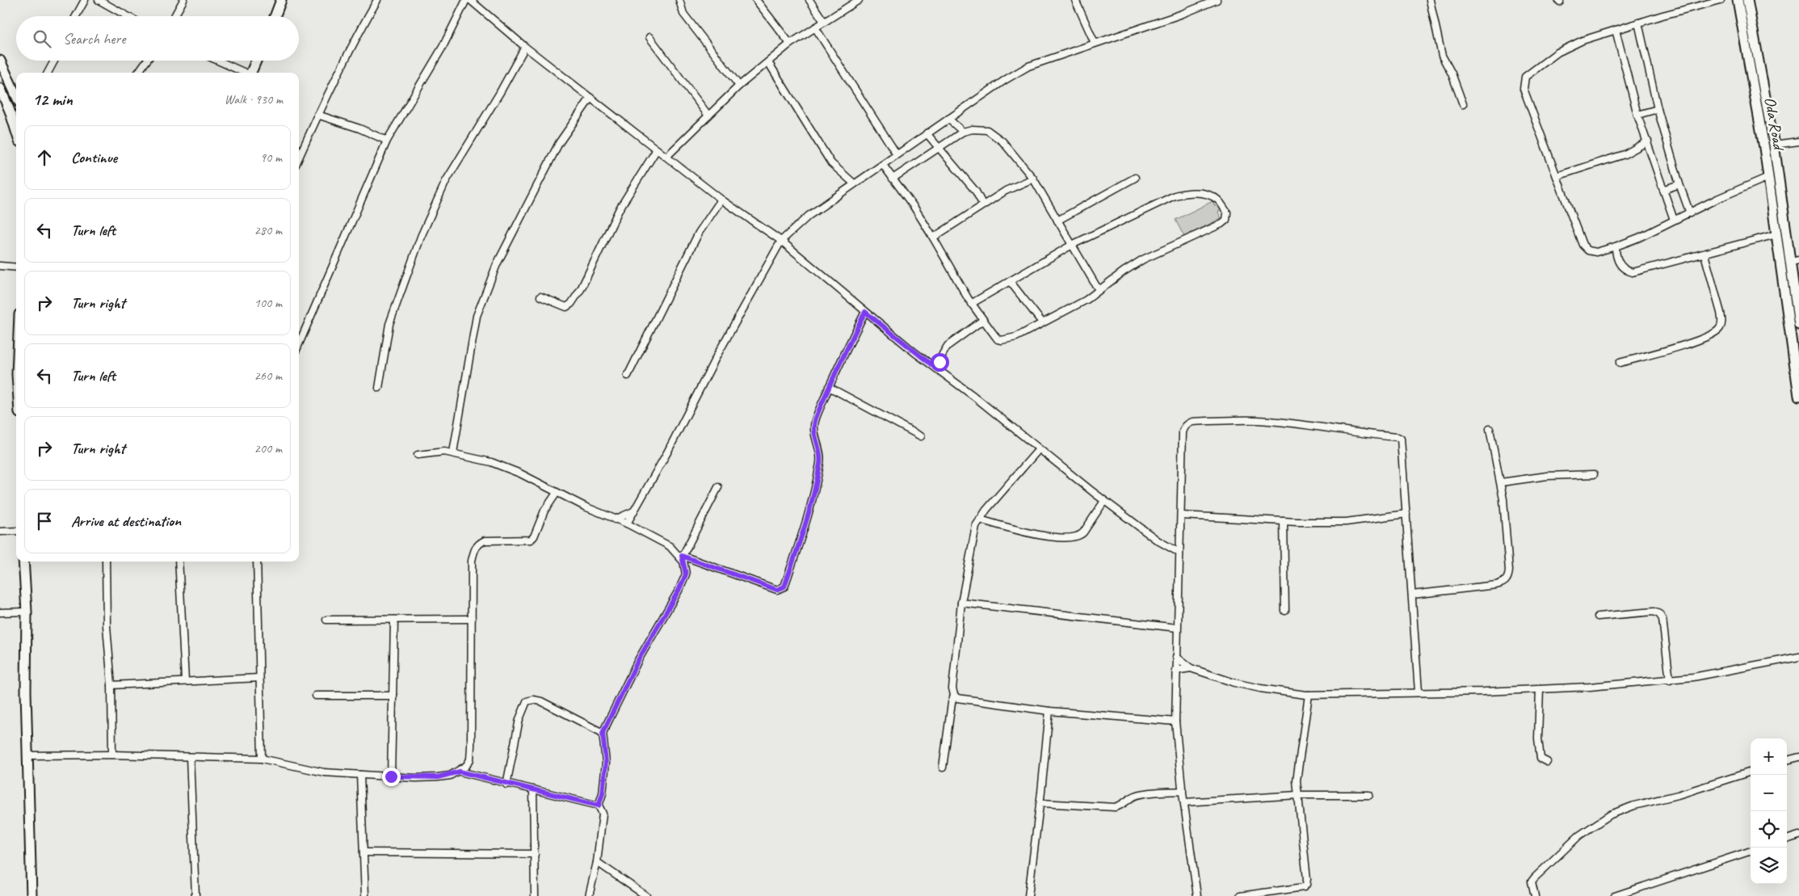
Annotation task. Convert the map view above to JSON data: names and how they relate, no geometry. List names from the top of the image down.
{
  "streets": {
    "street": ["Oda Road"]
  },
  "page": {
    "search": "Search here",
    "heading": ["12 min", "Walk · 930 m"],
    "list": [
      ["Continue", "90 m"],
      ["Turn left", "280 m"],
      ["Turn right", "100 m"],
      ["Turn left", "260 m"],
      ["Turn right", "200 m"],
      "Arrive at destination"
    ],
    "map_buttons": ["+", "−"]
  }
}
